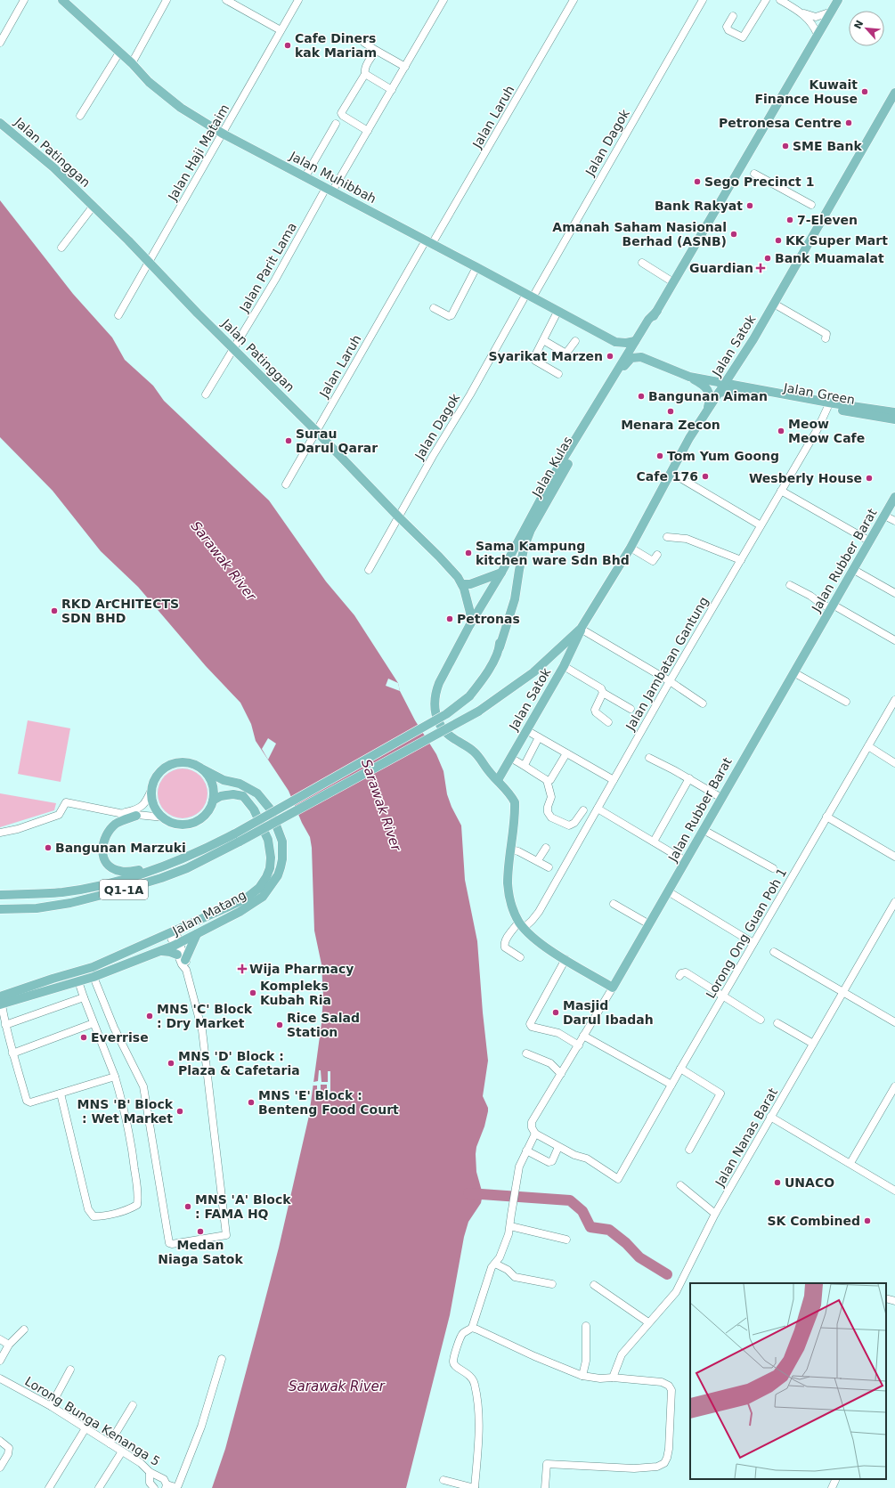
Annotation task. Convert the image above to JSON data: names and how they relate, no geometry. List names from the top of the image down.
{
  "streets": {
    "main road": [
      "Jalan Patinggan",
      "Jalan Muhibbah",
      "Jalan Satok",
      "Jalan Green",
      "Jalan Kulas",
      "Jalan Rubber Barat",
      "Q1-1A",
      "Jalan Matang"
    ],
    "street": [
      "Jalan Laruh",
      "Jalan Dagok",
      "Jalan Haji Mataim",
      "Jalan Parit Lama",
      "Jalan Jambatan Gantung",
      "Lorong Ong Guan Poh 1",
      "Jalan Nanas Barat",
      "Lorong Bunga Kenanga 5"
    ]
  },
  "crossings": [
    ["Jalan Laruh", "Jalan Patinggan"],
    ["Jalan Laruh", "Jalan Muhibbah"],
    ["Jalan Dagok", "Jalan Patinggan"],
    ["Jalan Dagok", "Jalan Muhibbah"],
    ["Jalan Patinggan", "Jalan Haji Mataim"],
    ["Jalan Patinggan", "Jalan Parit Lama"],
    ["Jalan Patinggan", "Jalan Kulas"],
    ["Jalan Haji Mataim", "Jalan Muhibbah"],
    ["Jalan Muhibbah", "Jalan Parit Lama"],
    ["Jalan Muhibbah", "Jalan Kulas"],
    ["Jalan Satok", "Jalan Green"],
    ["Jalan Satok", "Jalan Kulas"],
    ["Jalan Green", "Jalan Jambatan Gantung"],
    ["Jalan Kulas", "Jalan Jambatan Gantung"]
  ],
  "water": ["Sarawak River"],
  "places": {
    "other": [
      "Cafe Diners kak Mariam",
      "Kuwait Finance House",
      "Petronesa Centre",
      "SME Bank",
      "Sego Precinct 1",
      "Bank Rakyat",
      "7-Eleven",
      "Amanah Saham Nasional Berhad (ASNB)",
      "KK Super Mart",
      "Bank Muamalat",
      "Syarikat Marzen",
      "Bangunan Aiman",
      "Menara Zecon",
      "Meow Meow Cafe",
      "Surau Darul Qarar",
      "Tom Yum Goong",
      "Cafe 176",
      "Wesberly House",
      "Sama Kampung kitchen ware Sdn Bhd",
      "RKD ArCHITECTS SDN BHD",
      "Petronas",
      "Bangunan Marzuki",
      "Kompleks Kubah Ria",
      "Masjid Darul Ibadah",
      "MNS 'C' Block : Dry Market",
      "Rice Salad Station",
      "Everrise",
      "MNS 'D' Block : Plaza & Cafetaria",
      "MNS 'E' Block : Benteng Food Court",
      "MNS 'B' Block : Wet Market",
      "UNACO",
      "MNS 'A' Block : FAMA HQ",
      "SK Combined",
      "Medan Niaga Satok"
    ],
    "health": ["Guardian", "Wija Pharmacy"]
  },
  "north": "top left"
}
